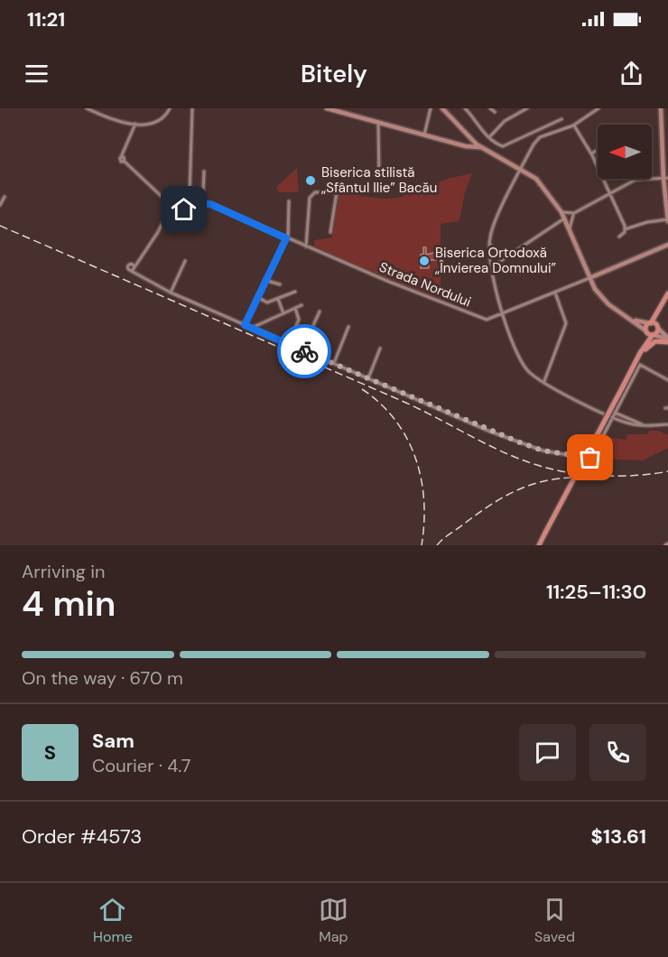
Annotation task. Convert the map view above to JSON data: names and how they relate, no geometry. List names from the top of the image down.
{
  "streets": {
    "street": ["Strada Nordului"]
  },
  "places": ["Biserica stilistă „Sfântul Ilie” Bacău", "Biserica Ortodoxă „Învierea Domnului”"],
  "north": "left",
  "page": {
    "status": "11:21",
    "header": "Bitely",
    "heading": ["4 min", "Arriving in", "11:25–11:30"],
    "panel": [
      "Sam",
      "Courier · 4.7",
      "Order #4573",
      "$13.61"
    ],
    "bar": "On the way · 670 m",
    "round": "S",
    "tabs": ["Home", "Map", "Saved"]
  }
}
